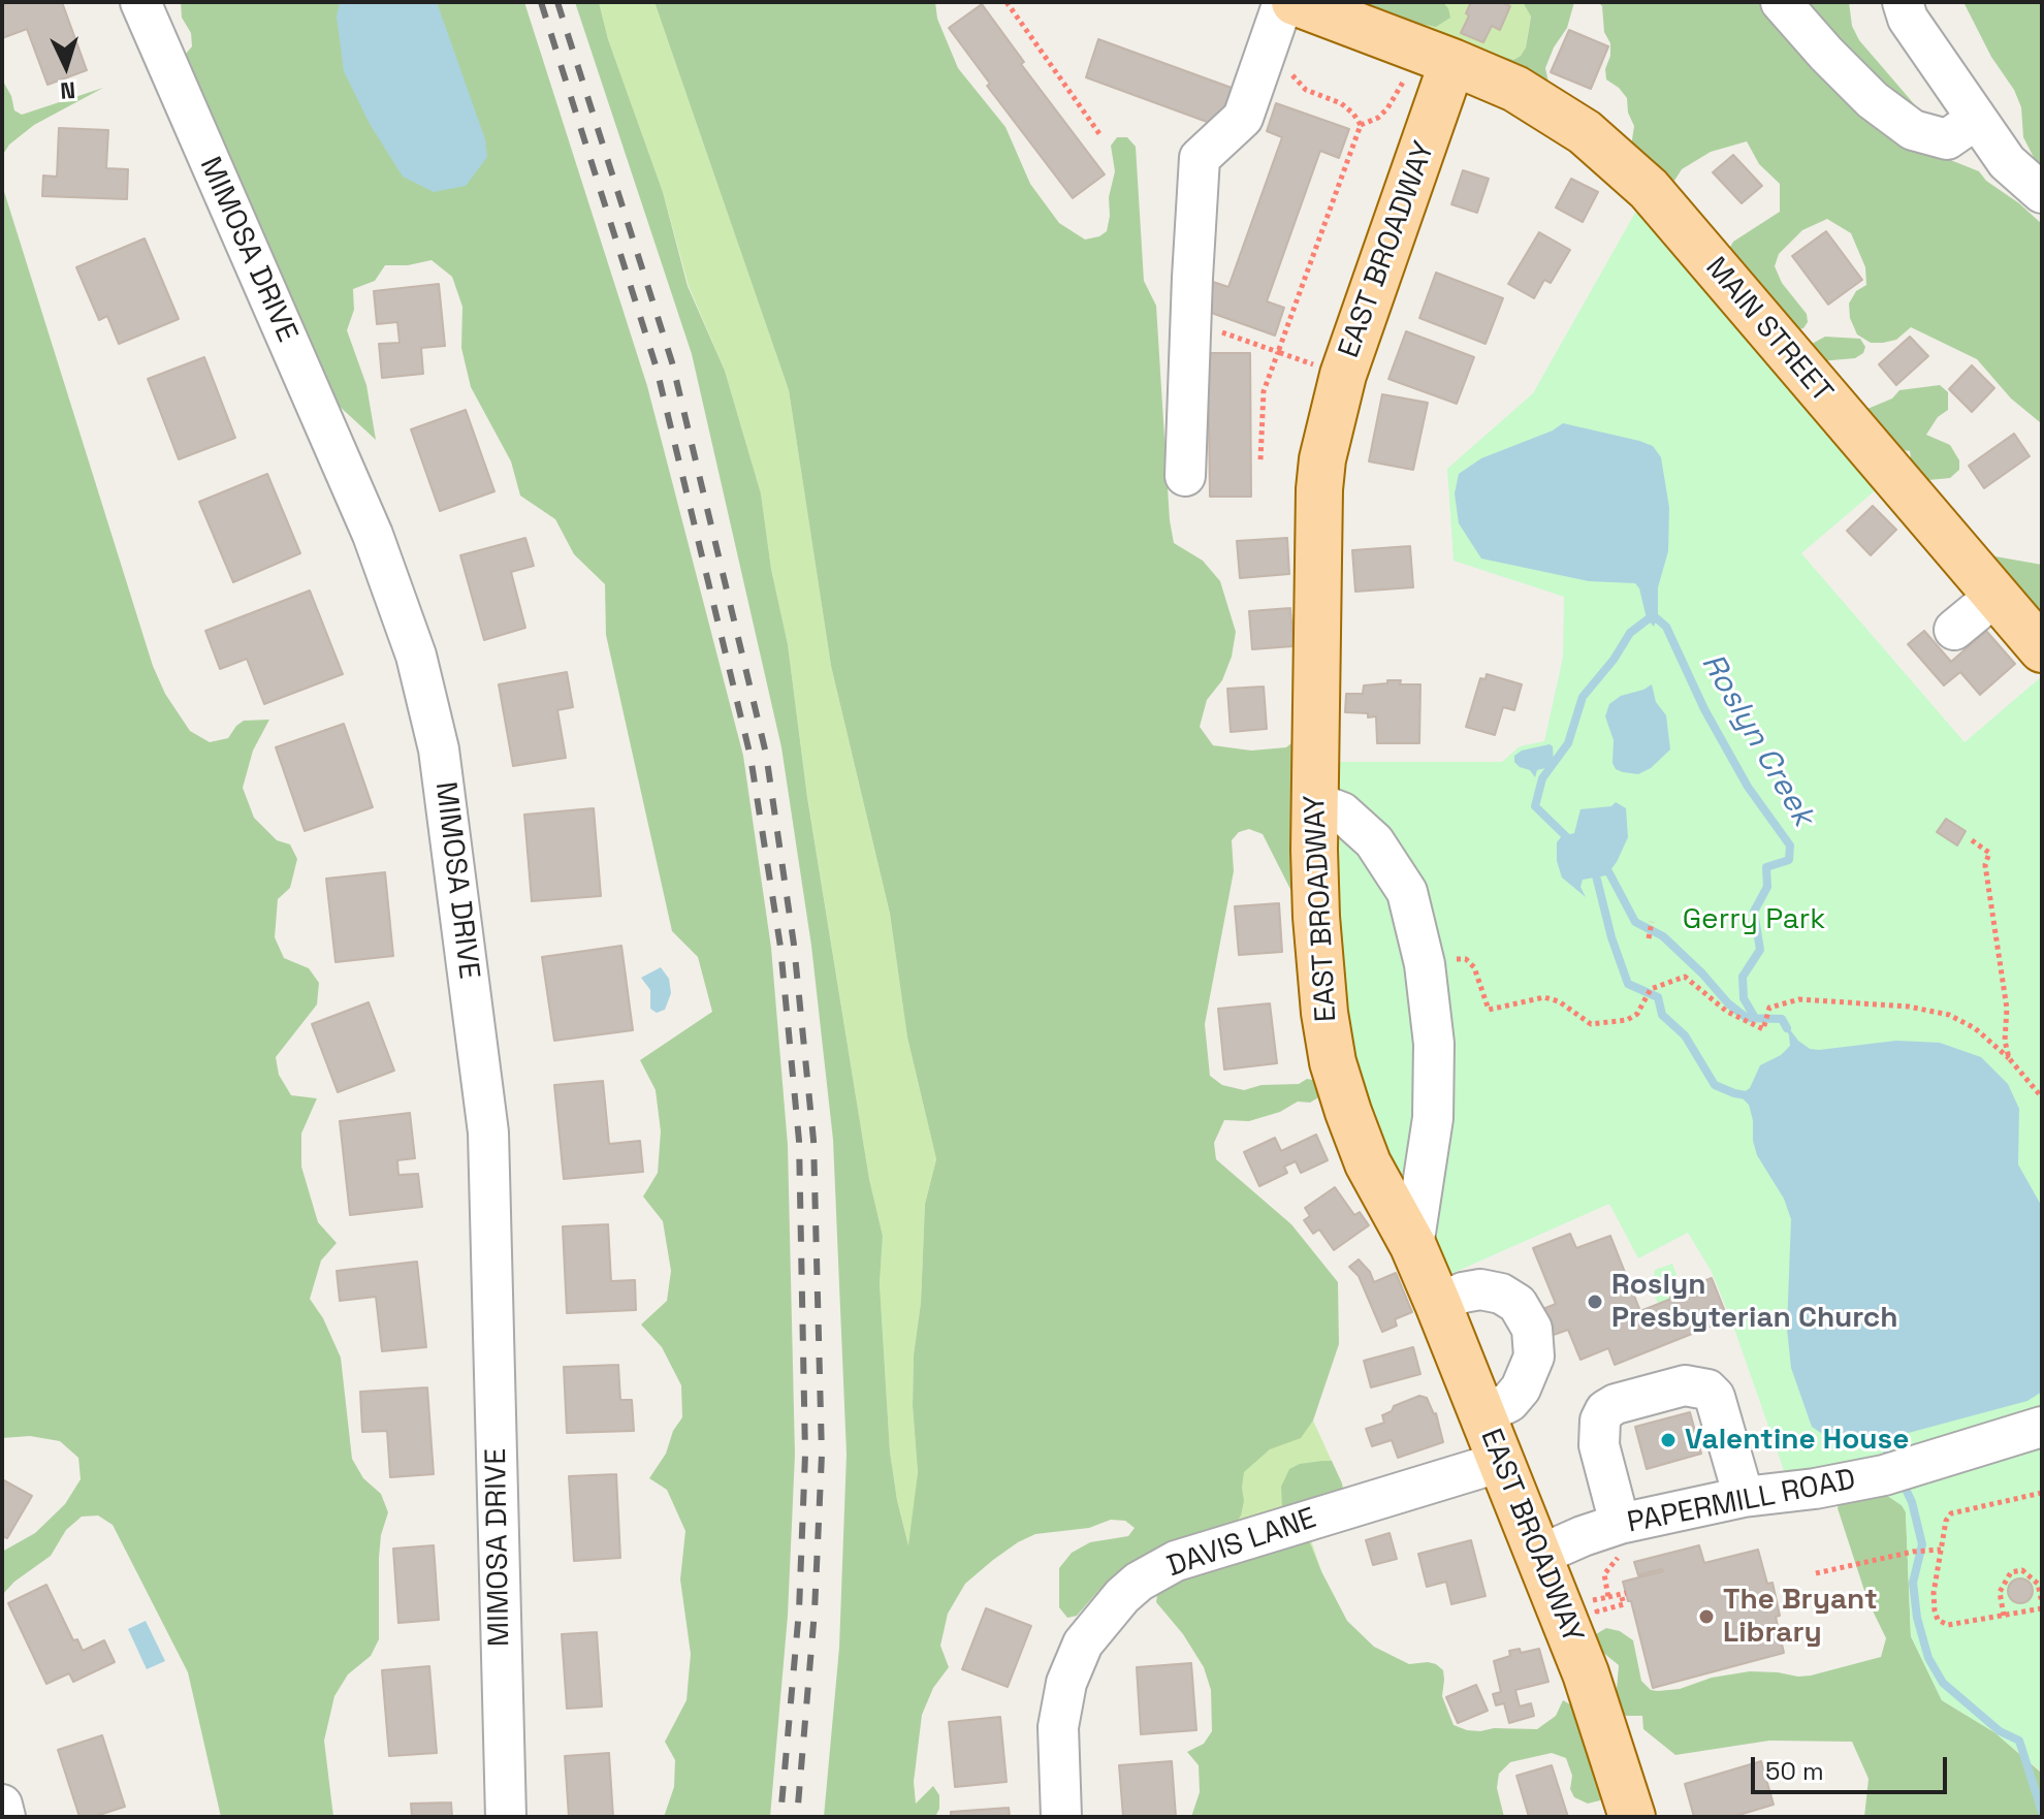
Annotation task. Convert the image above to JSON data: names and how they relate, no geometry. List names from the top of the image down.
{
  "streets": {
    "main road": ["EAST BROADWAY", "MAIN STREET"],
    "street": ["MIMOSA DRIVE", "PAPERMILL ROAD", "DAVIS LANE"]
  },
  "crossings": [
    ["EAST BROADWAY", "MAIN STREET"],
    ["EAST BROADWAY", "PAPERMILL ROAD"],
    ["EAST BROADWAY", "DAVIS LANE"]
  ],
  "water": ["Roslyn Creek"],
  "parks": ["Gerry Park"],
  "places": ["Roslyn Presbyterian Church", "Valentine House", "The Bryant Library"],
  "scale_bar": "50 m",
  "north": "bottom"
}
